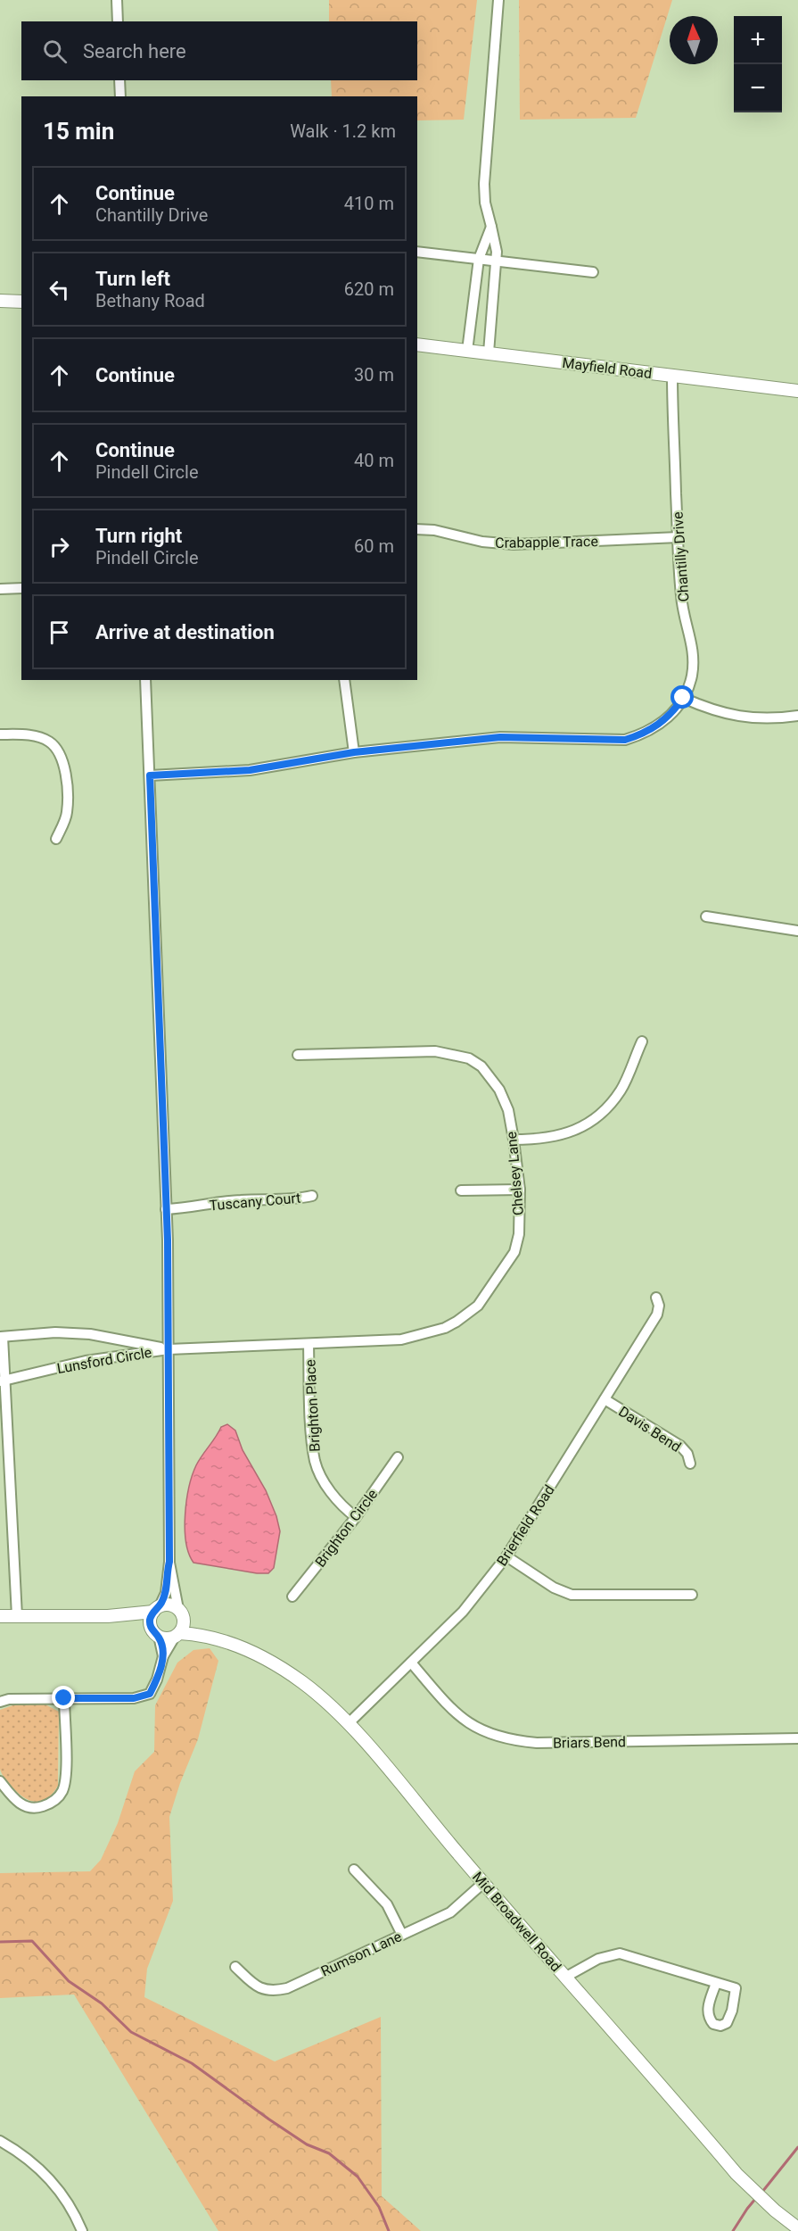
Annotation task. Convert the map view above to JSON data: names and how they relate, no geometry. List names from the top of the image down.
{
  "streets": {
    "street": [
      "Mayfield Road",
      "Crabapple Trace",
      "Chantilly Drive",
      "Chelsey Lane",
      "Tuscany Court",
      "Lunsford Circle",
      "Brighton Place",
      "Davis Bend",
      "Brierfield Road",
      "Brighton Circle",
      "Briars Bend",
      "Mid Broadwell Road",
      "Rumson Lane"
    ]
  },
  "crossings": [
    ["Mayfield Road", "Chantilly Drive"],
    ["Crabapple Trace", "Chantilly Drive"],
    ["Chelsey Lane", "Lunsford Circle"],
    ["Chelsey Lane", "Brighton Place"],
    ["Brighton Place", "Brighton Circle"],
    ["Davis Bend", "Brierfield Road"],
    ["Brierfield Road", "Briars Bend"],
    ["Brierfield Road", "Mid Broadwell Road"],
    ["Mid Broadwell Road", "Rumson Lane"]
  ],
  "north": "top",
  "page": {
    "map_buttons": ["+", "−"],
    "search": "Search here",
    "heading": ["15 min", "Walk · 1.2 km"],
    "list": [
      ["Continue", "Chantilly Drive", "410 m"],
      ["Turn left", "Bethany Road", "620 m"],
      ["Continue", "30 m"],
      ["Continue", "Pindell Circle", "40 m"],
      ["Turn right", "Pindell Circle", "60 m"],
      "Arrive at destination"
    ]
  }
}
